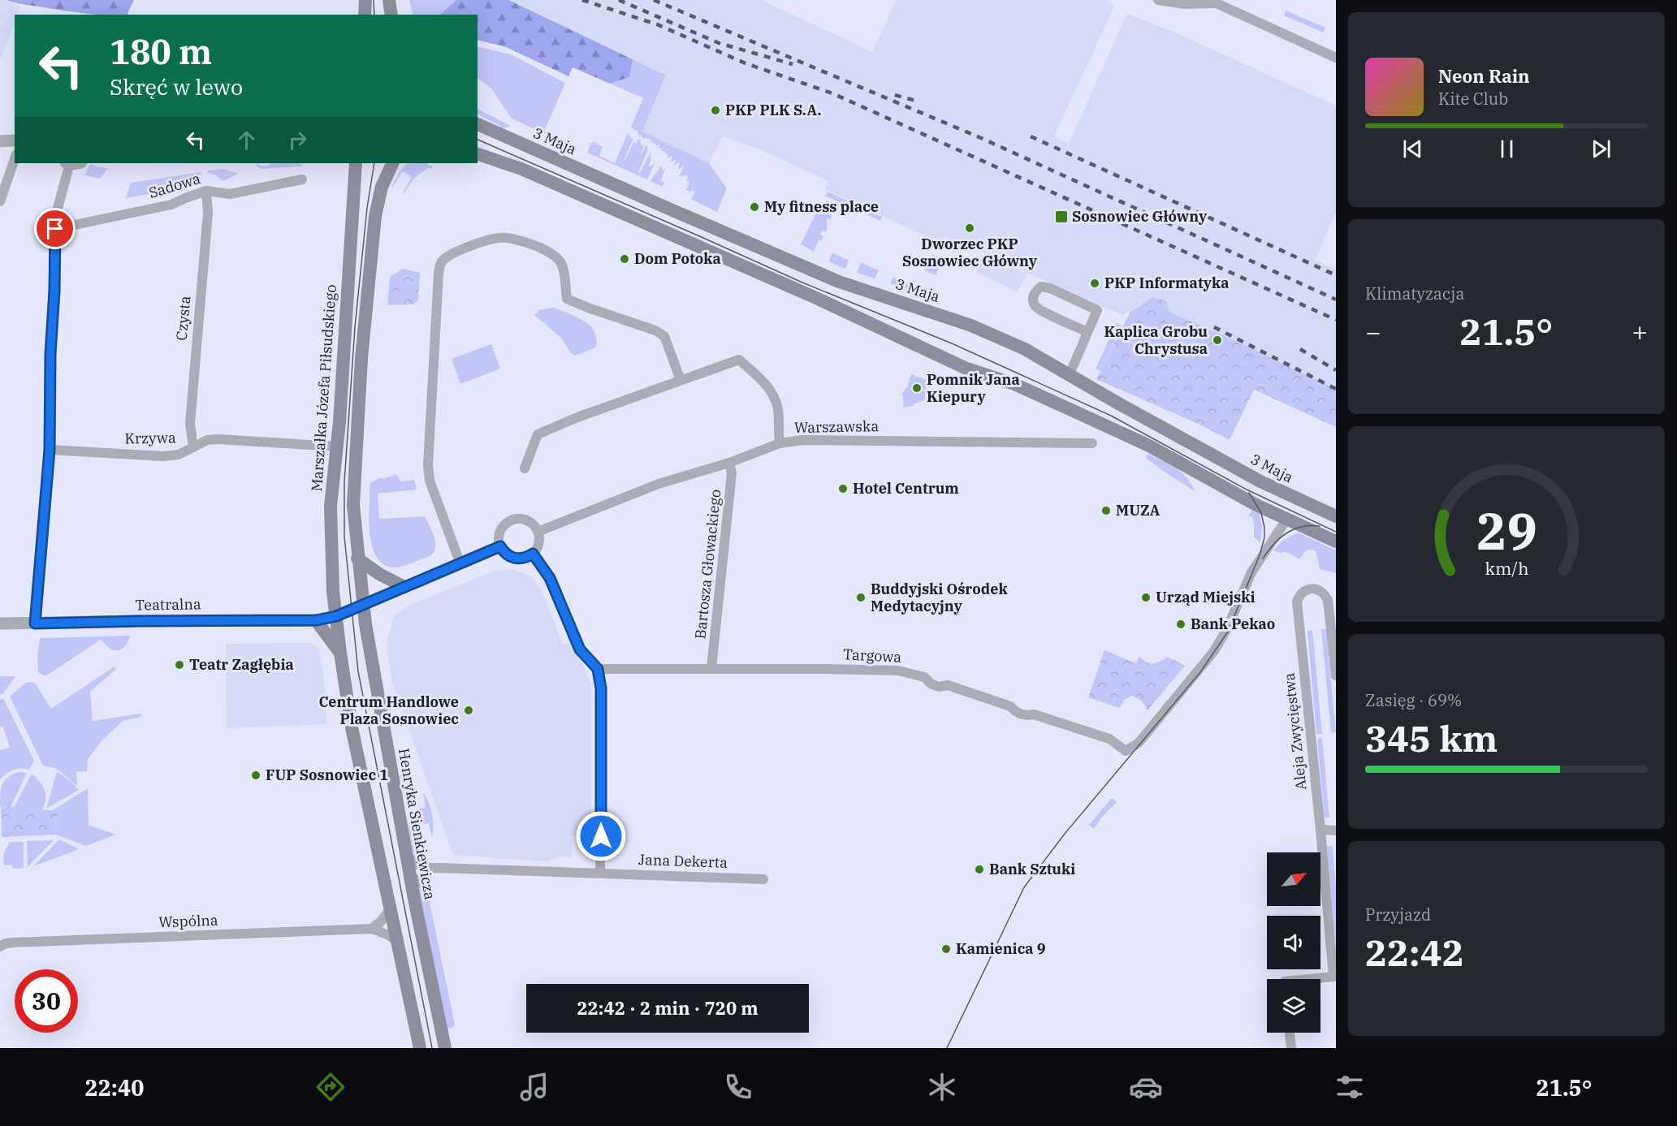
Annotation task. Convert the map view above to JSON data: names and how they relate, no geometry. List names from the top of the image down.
{
  "streets": {
    "main road": ["3 Maja", "Marszałka Józefa Piłsudskiego", "Henryka Sienkiewicza"],
    "street": [
      "Sadowa",
      "Czysta",
      "Warszawska",
      "Krzywa",
      "Bartosza Głowackiego",
      "Teatralna",
      "Targowa",
      "Aleja Zwycięstwa",
      "Jana Dekerta",
      "Wspólna"
    ]
  },
  "crossings": [
    ["Sadowa", "Czysta"],
    ["Czysta", "Krzywa"],
    ["Marszałka Józefa Piłsudskiego", "Krzywa"],
    ["Marszałka Józefa Piłsudskiego", "Teatralna"],
    ["Warszawska", "Bartosza Głowackiego"],
    ["Bartosza Głowackiego", "Targowa"],
    ["Teatralna", "Henryka Sienkiewicza"]
  ],
  "places": {
    "other": [
      "PKP PLK S.A.",
      "My fitness place",
      "Dworzec PKP Sosnowiec Główny",
      "Dom Potoka",
      "PKP Informatyka",
      "Kaplica Grobu Chrystusa",
      "Pomnik Jana Kiepury",
      "Hotel Centrum",
      "MUZA",
      "Buddyjski Ośrodek Medytacyjny",
      "Urząd Miejski",
      "Bank Pekao",
      "Teatr Zagłębia",
      "Centrum Handlowe Plaza Sosnowiec",
      "FUP Sosnowiec 1",
      "Bank Sztuki",
      "Kamienica 9"
    ],
    "transit": ["Sosnowiec Główny"]
  },
  "north": "top right",
  "page": {
    "turn": ["180 m", "Skręć w lewo"],
    "song": ["Neon Rain", "Kite Club"],
    "tile": [
      "Klimatyzacja",
      ["Zasięg · 69%", "345 km"],
      ["Przyjazd", "22:42"]
    ],
    "heat": ["−", "21.5°", "+"],
    "limit": "30",
    "trip": "22:42 · 2 min · 720 m",
    "tabs": ["22:40", "21.5°"],
    "gauge": ["29", "km/h"]
  }
}
